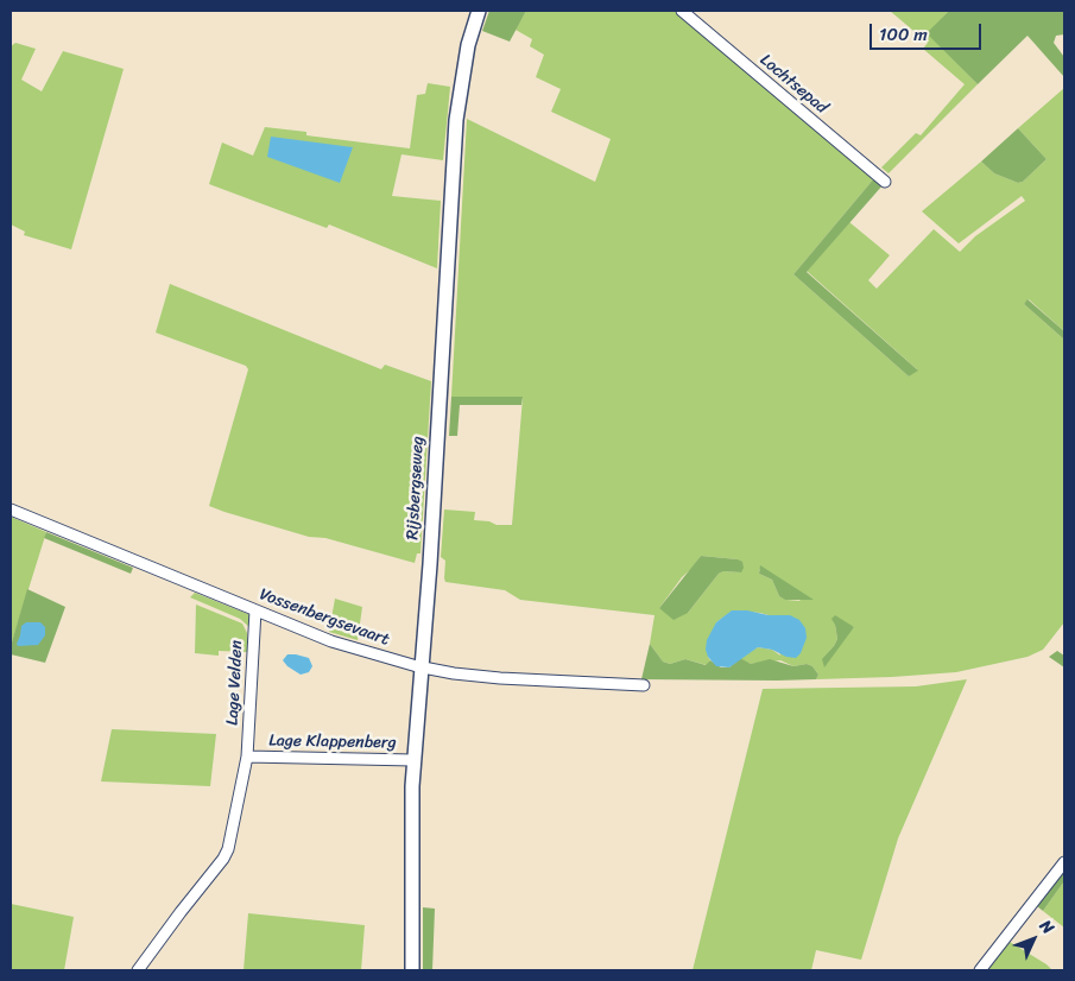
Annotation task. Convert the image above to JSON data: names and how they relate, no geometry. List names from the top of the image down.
{
  "streets": {
    "main road": ["Rijsbergseweg"],
    "street": [
      "Lochtsepad",
      "Vossenbergsevaart",
      "Lage Velden",
      "Lage Klappenberg"
    ]
  },
  "crossings": [
    ["Rijsbergseweg", "Vossenbergsevaart"],
    ["Rijsbergseweg", "Lage Klappenberg"],
    ["Vossenbergsevaart", "Lage Velden"],
    ["Lage Velden", "Lage Klappenberg"]
  ],
  "scale_bar": "100 m",
  "north": "top right"
}
